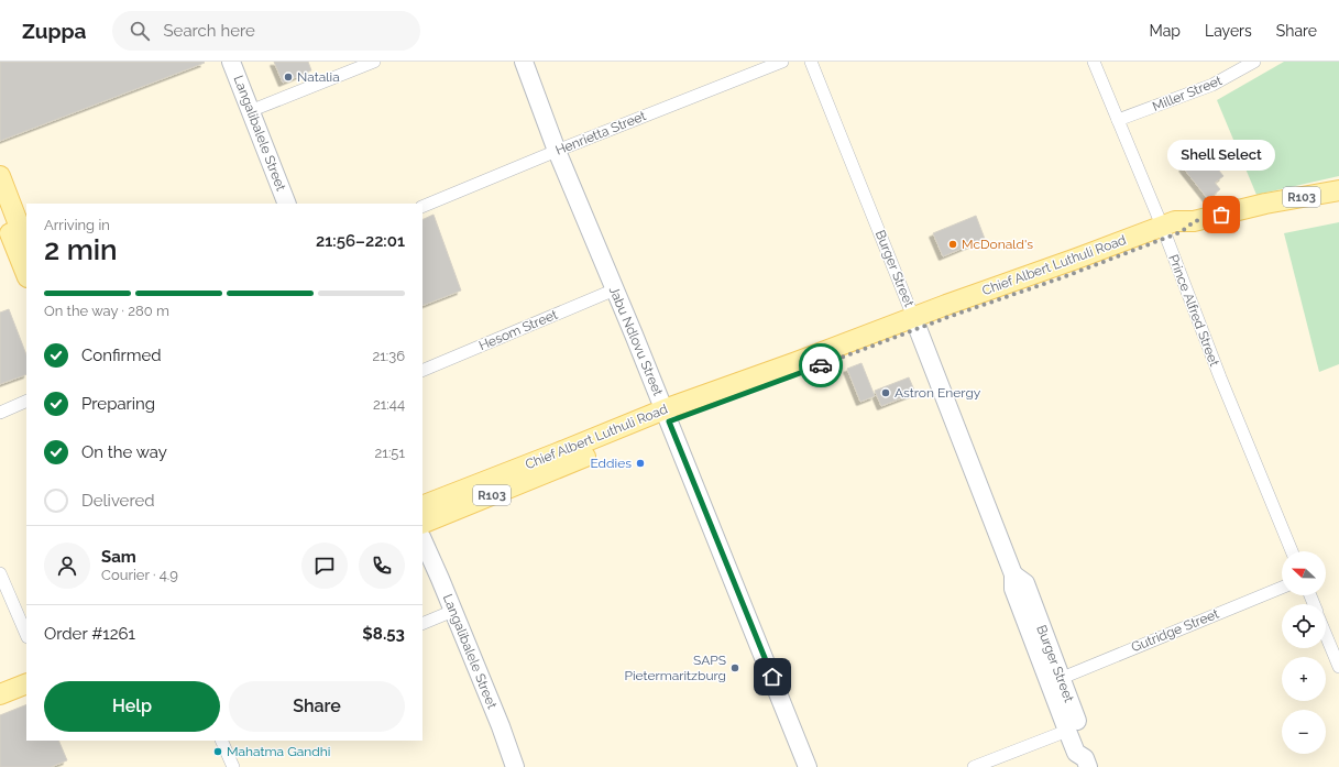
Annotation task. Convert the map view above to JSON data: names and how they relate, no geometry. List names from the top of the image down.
{
  "streets": {
    "main road": ["R103", "Chief Albert Luthuli Road"],
    "street": [
      "Miller Street",
      "Langalibalele Street",
      "Henrietta Street",
      "Burger Street",
      "Prince Alfred Street",
      "Hesom Street",
      "Jabu Ndlovu Street",
      "Gutridge Street"
    ]
  },
  "crossings": [
    ["Miller Street", "Prince Alfred Street"],
    ["Henrietta Street", "Jabu Ndlovu Street"],
    ["Chief Albert Luthuli Road", "Burger Street"],
    ["Chief Albert Luthuli Road", "Prince Alfred Street"],
    ["Chief Albert Luthuli Road", "Jabu Ndlovu Street"],
    ["Burger Street", "Gutridge Street"],
    ["Hesom Street", "Jabu Ndlovu Street"]
  ],
  "places": [
    "Natalia",
    "Shell Select",
    "McDonald's",
    "Astron Energy",
    "Eddies",
    "SAPS Pietermaritzburg",
    "Mahatma Gandhi"
  ],
  "north": "left",
  "page": {
    "header": "Zuppa",
    "search": "Search here",
    "nav": ["Map", "Layers", "Share"],
    "bubble": "Shell Select",
    "heading": ["2 min", "Arriving in", "21:56–22:01"],
    "panel": [
      "Sam",
      "Courier · 4.9",
      "Order #1261",
      "$8.53"
    ],
    "bar": "On the way · 280 m",
    "list": [
      ["Confirmed", "21:36"],
      ["Preparing", "21:44"],
      ["On the way", "21:51"],
      "Delivered"
    ],
    "map_buttons": ["+", "−"],
    "buttons": ["Help", "Share"]
  }
}
